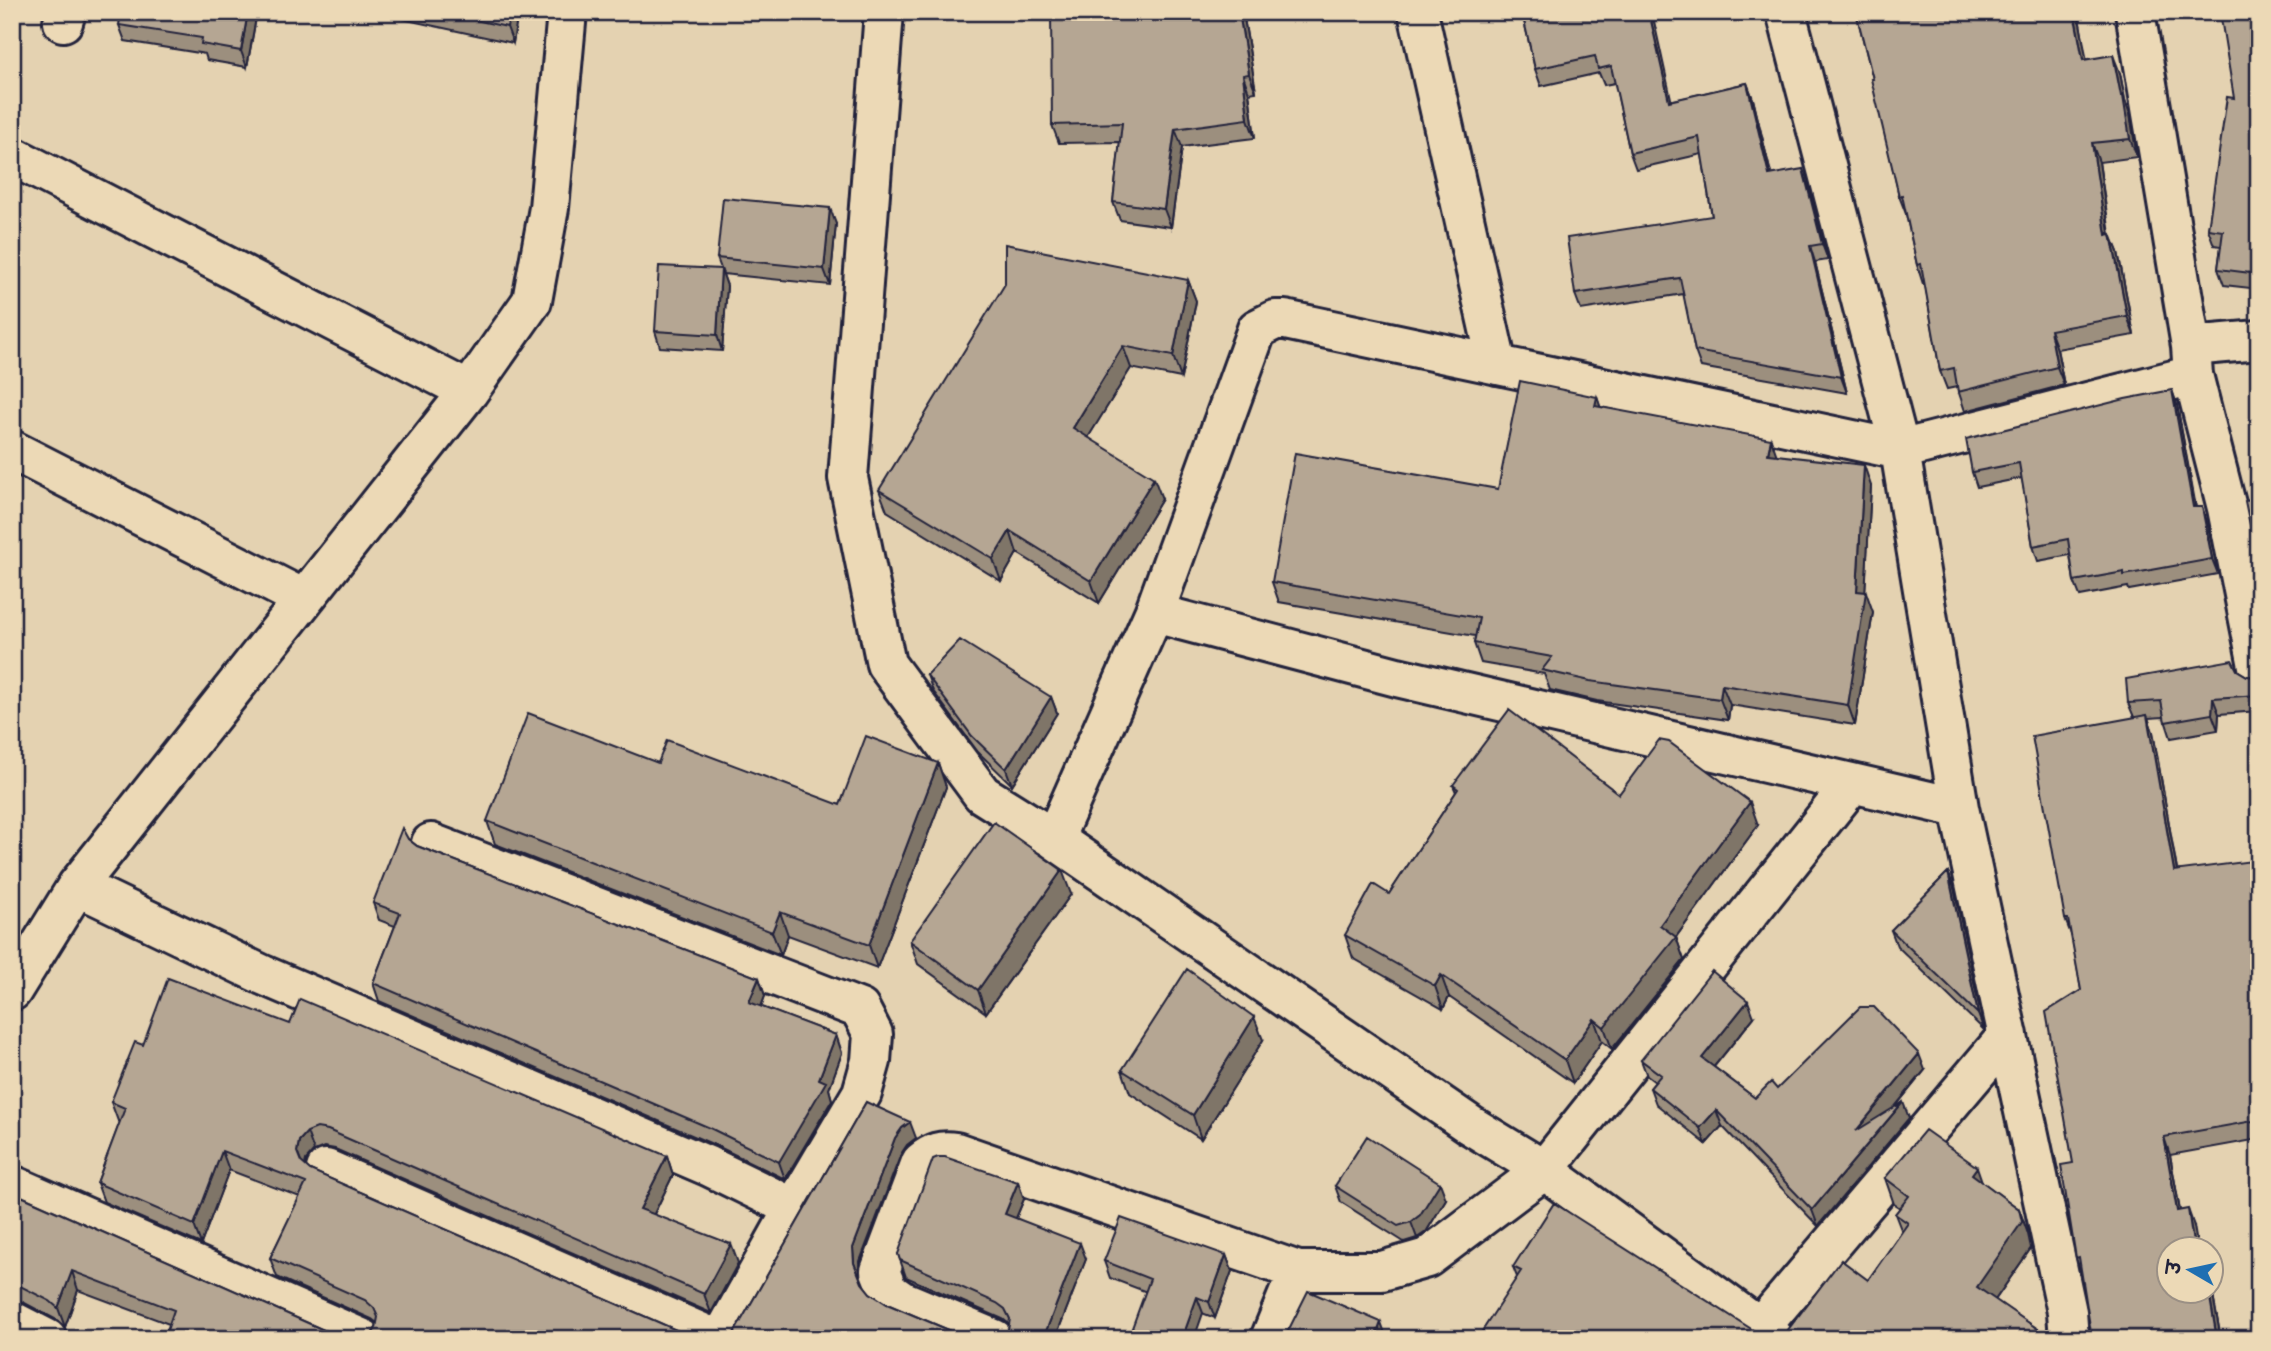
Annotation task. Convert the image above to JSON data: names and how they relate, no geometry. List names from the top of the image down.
{
  "north": "left"
}
